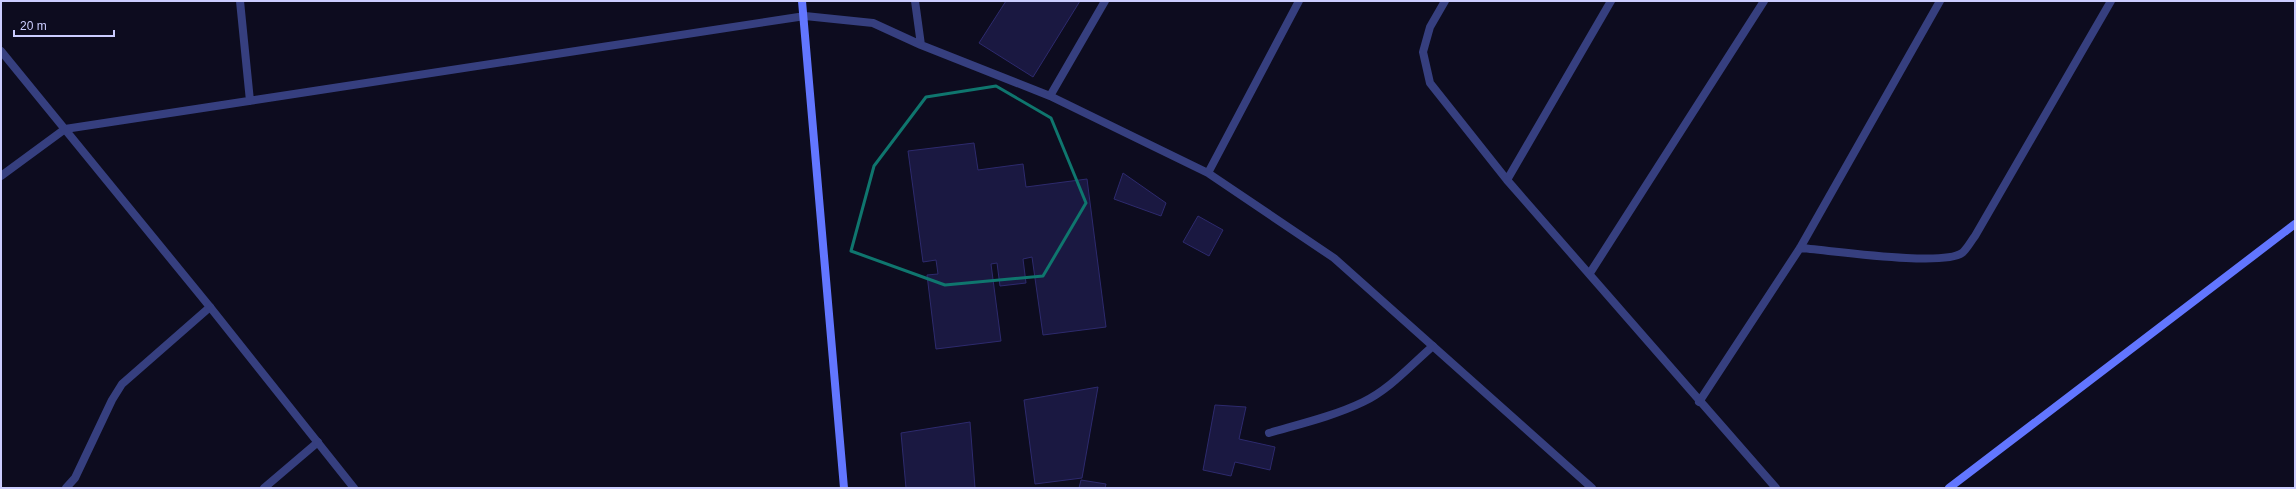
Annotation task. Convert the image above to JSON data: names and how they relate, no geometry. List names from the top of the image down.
{
  "scale_bar": "20 m"
}
